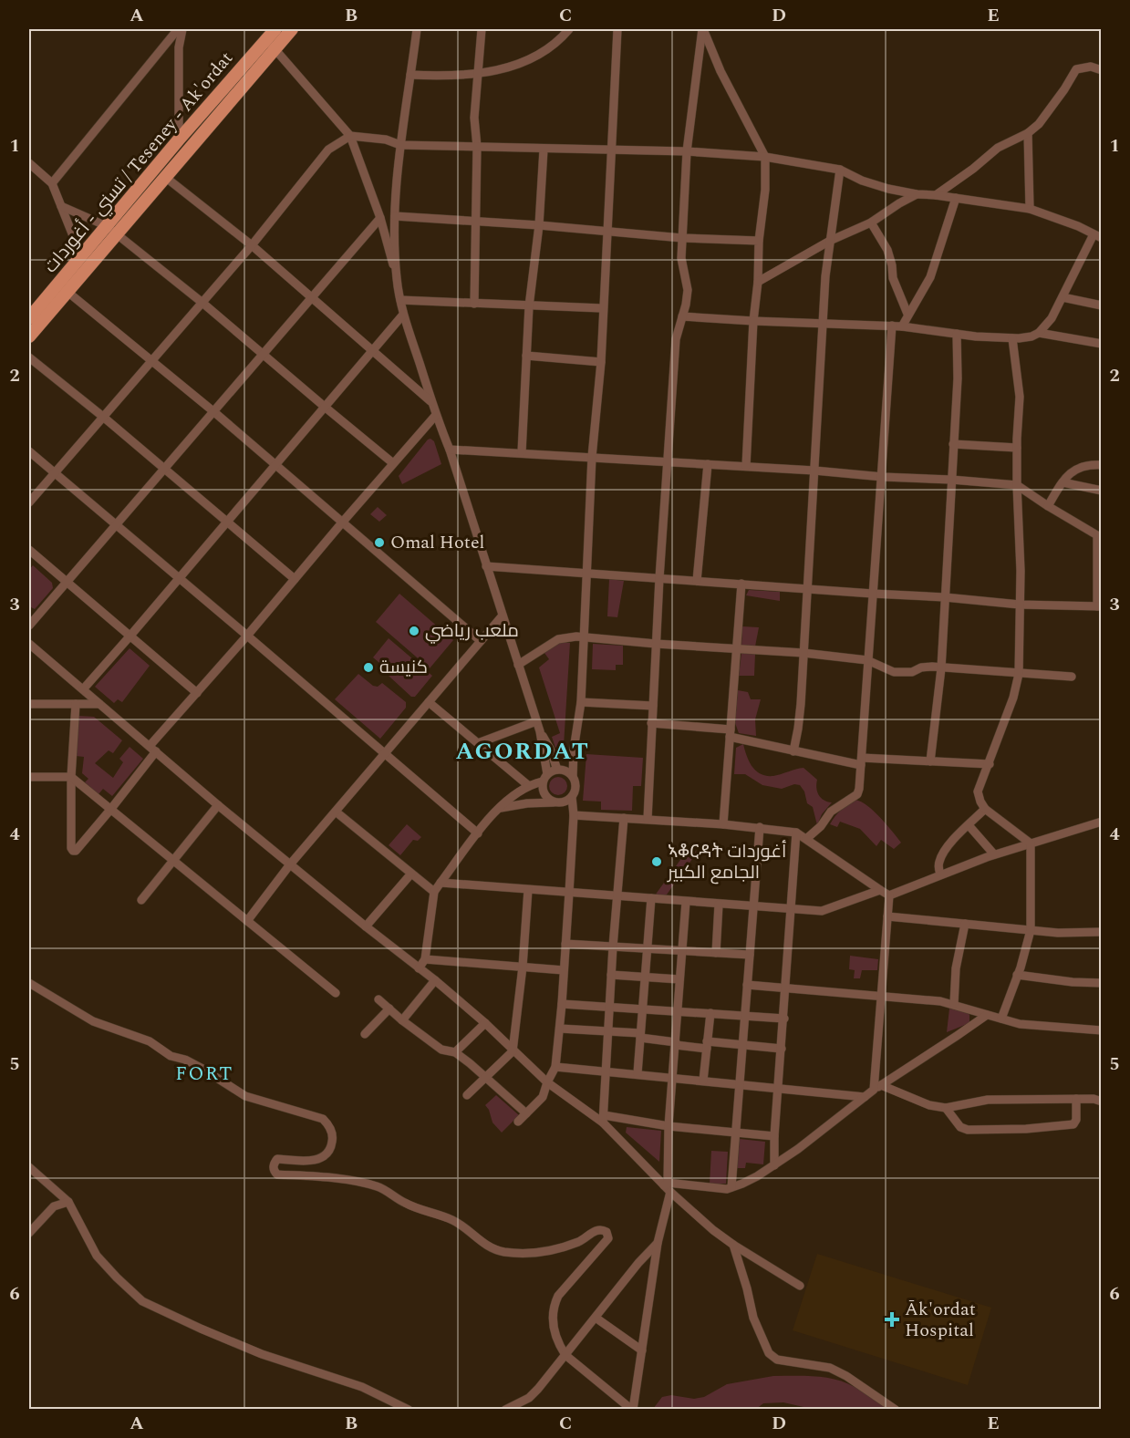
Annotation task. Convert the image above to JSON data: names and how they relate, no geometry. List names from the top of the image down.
{
  "streets": {
    "main road": ["تسني - أغوردات / Teseney - Ak'ordat"]
  },
  "districts": ["AGORDAT", "FORT"],
  "places": {
    "other": [
      "Omal Hotel",
      "ملعب رياضي",
      "كنيسة",
      "ኣቆርዳት أغوردات الجامع الكبير"
    ],
    "health": ["Āk'ordat Hospital"]
  },
  "grid": {
    "columns": [
      "A",
      "B",
      "C",
      "D",
      "E"
    ],
    "rows": [
      "1",
      "2",
      "3",
      "4",
      "5",
      "6"
    ]
  }
}
